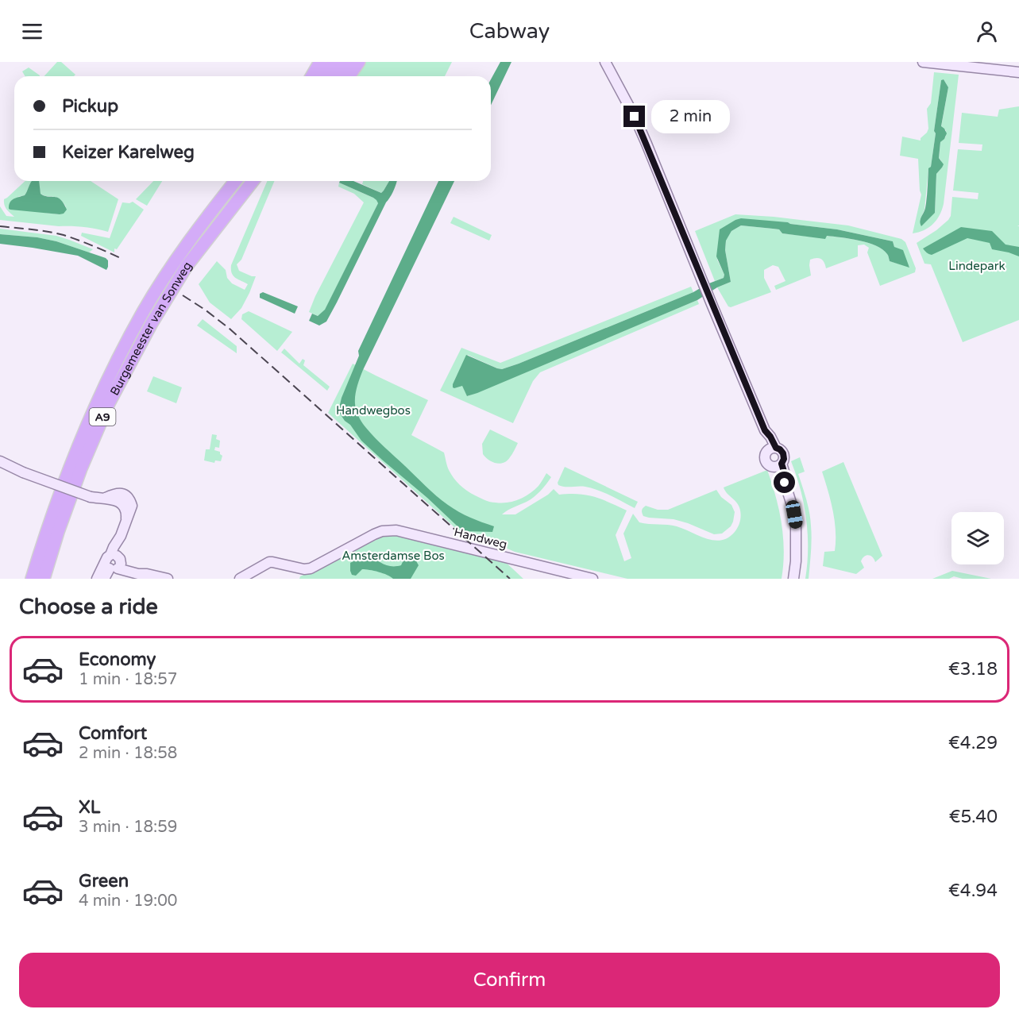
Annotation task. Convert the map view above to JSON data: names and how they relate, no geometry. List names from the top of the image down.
{
  "streets": {
    "highway": ["Burgemeester van Sonweg", "A9"],
    "main road": ["Handweg"]
  },
  "parks": ["Lindepark", "Handwegbos", "Amsterdamse Bos"],
  "page": {
    "header": "Cabway",
    "banner": ["Pickup", "Keizer Karelweg"],
    "bubble": "2 min",
    "heading": "Choose a ride",
    "list": [
      {
        "name": "Economy",
        "note": "1 min · 18:57",
        "value": "€3.18"
      },
      {
        "name": "Comfort",
        "note": "2 min · 18:58",
        "value": "€4.29"
      },
      {
        "name": "XL",
        "note": "3 min · 18:59",
        "value": "€5.40"
      },
      {
        "name": "Green",
        "note": "4 min · 19:00",
        "value": "€4.94"
      }
    ],
    "buttons": "Confirm"
  }
}
